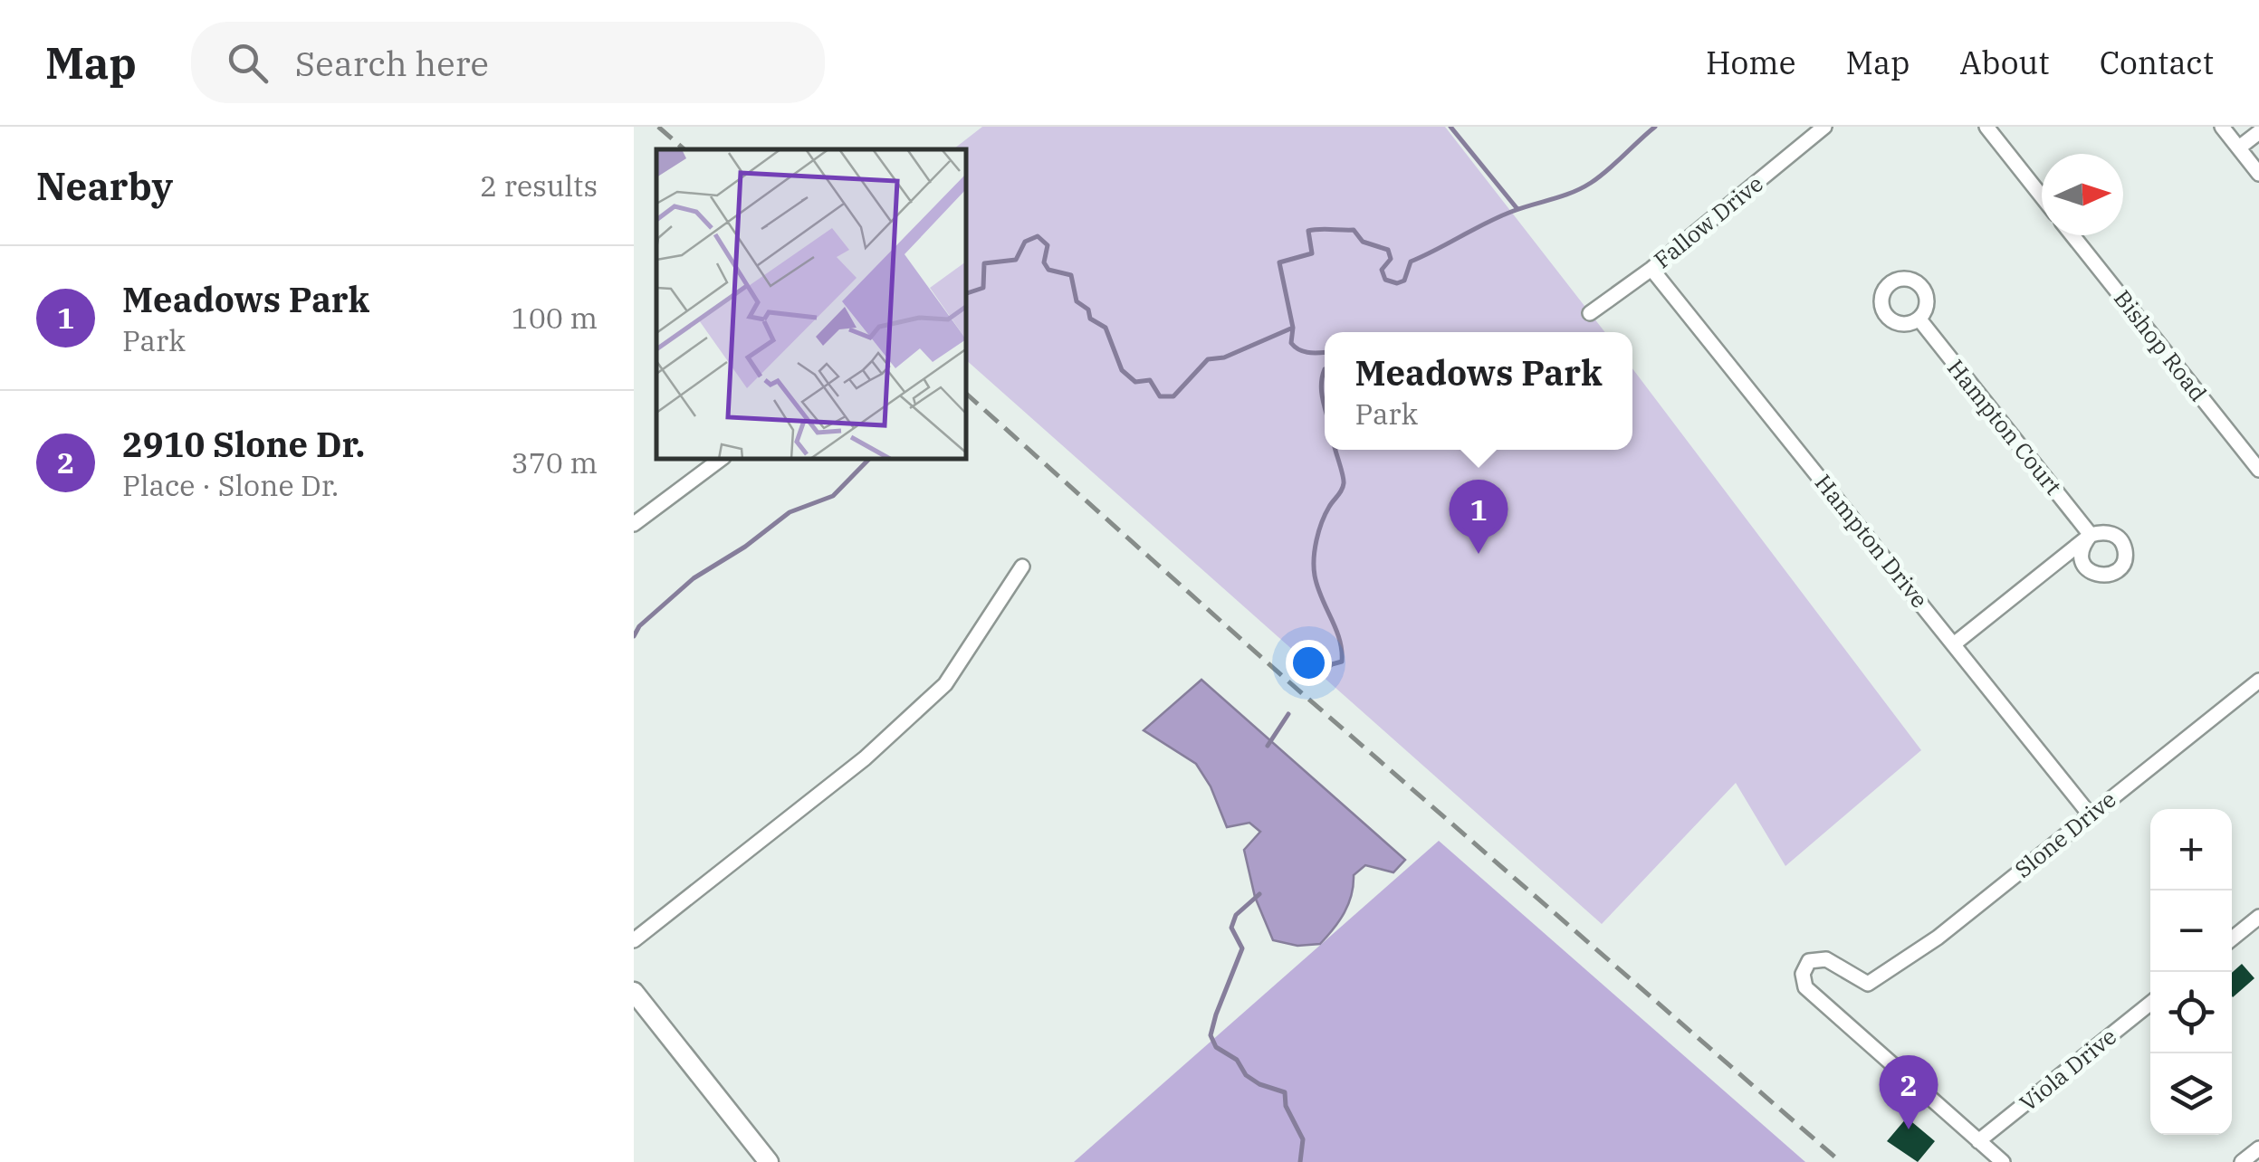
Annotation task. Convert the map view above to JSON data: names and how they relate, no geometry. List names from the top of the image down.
{
  "streets": {
    "street": [
      "Fallow Drive",
      "Bishop Road",
      "Hampton Court",
      "Hampton Drive",
      "Slone Drive",
      "Viola Drive"
    ]
  },
  "crossings": [
    ["Fallow Drive", "Hampton Drive"],
    ["Hampton Court", "Hampton Drive"],
    ["Hampton Drive", "Slone Drive"],
    ["Slone Drive", "Viola Drive"]
  ],
  "north": "right",
  "page": {
    "header": "Map",
    "search": "Search here",
    "nav": [
      "Home",
      "Map",
      "About",
      "Contact"
    ],
    "heading": ["Nearby", "2 results"],
    "list": [
      {
        "mark": "1",
        "name": "Meadows Park",
        "note": "Park",
        "value": "100 m"
      },
      {
        "mark": "2",
        "name": "2910 Slone Dr.",
        "note": "Place · Slone Dr.",
        "value": "370 m"
      }
    ],
    "popup": ["Meadows Park", "Park"],
    "pins": ["1", "2"],
    "map_buttons": ["+", "−"]
  }
}
